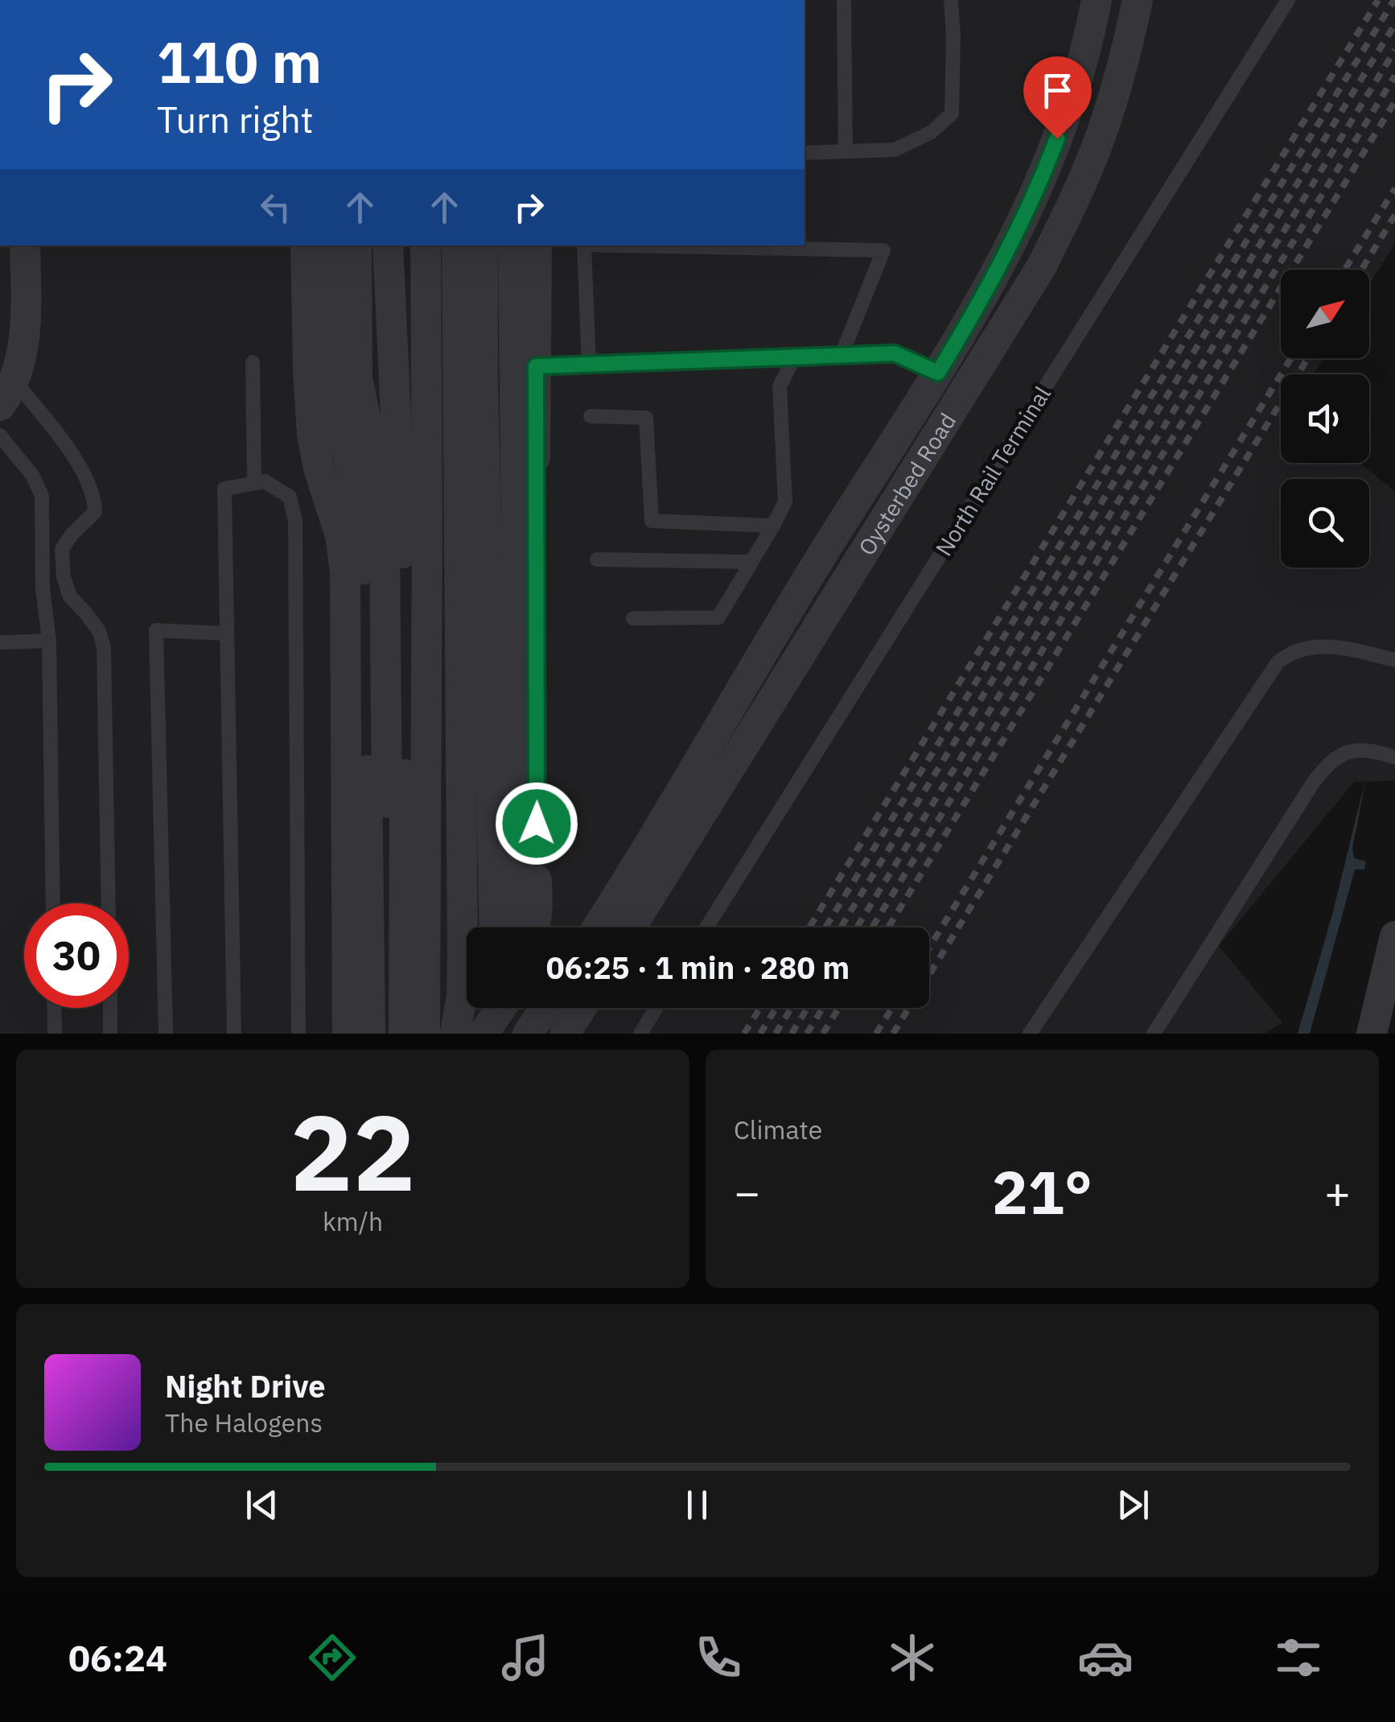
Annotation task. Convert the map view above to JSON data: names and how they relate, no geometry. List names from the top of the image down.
{
  "streets": {
    "street": ["Oysterbed Road"],
    "lane": ["North Rail Terminal"]
  },
  "north": "top right",
  "page": {
    "turn": ["110 m", "Turn right"],
    "limit": "30",
    "trip": "06:25 · 1 min · 280 m",
    "tile": [
      ["22", "km/h"],
      "Climate"
    ],
    "heat": ["−", "21°", "+"],
    "song": ["Night Drive", "The Halogens"],
    "tabs": "06:24"
  }
}
